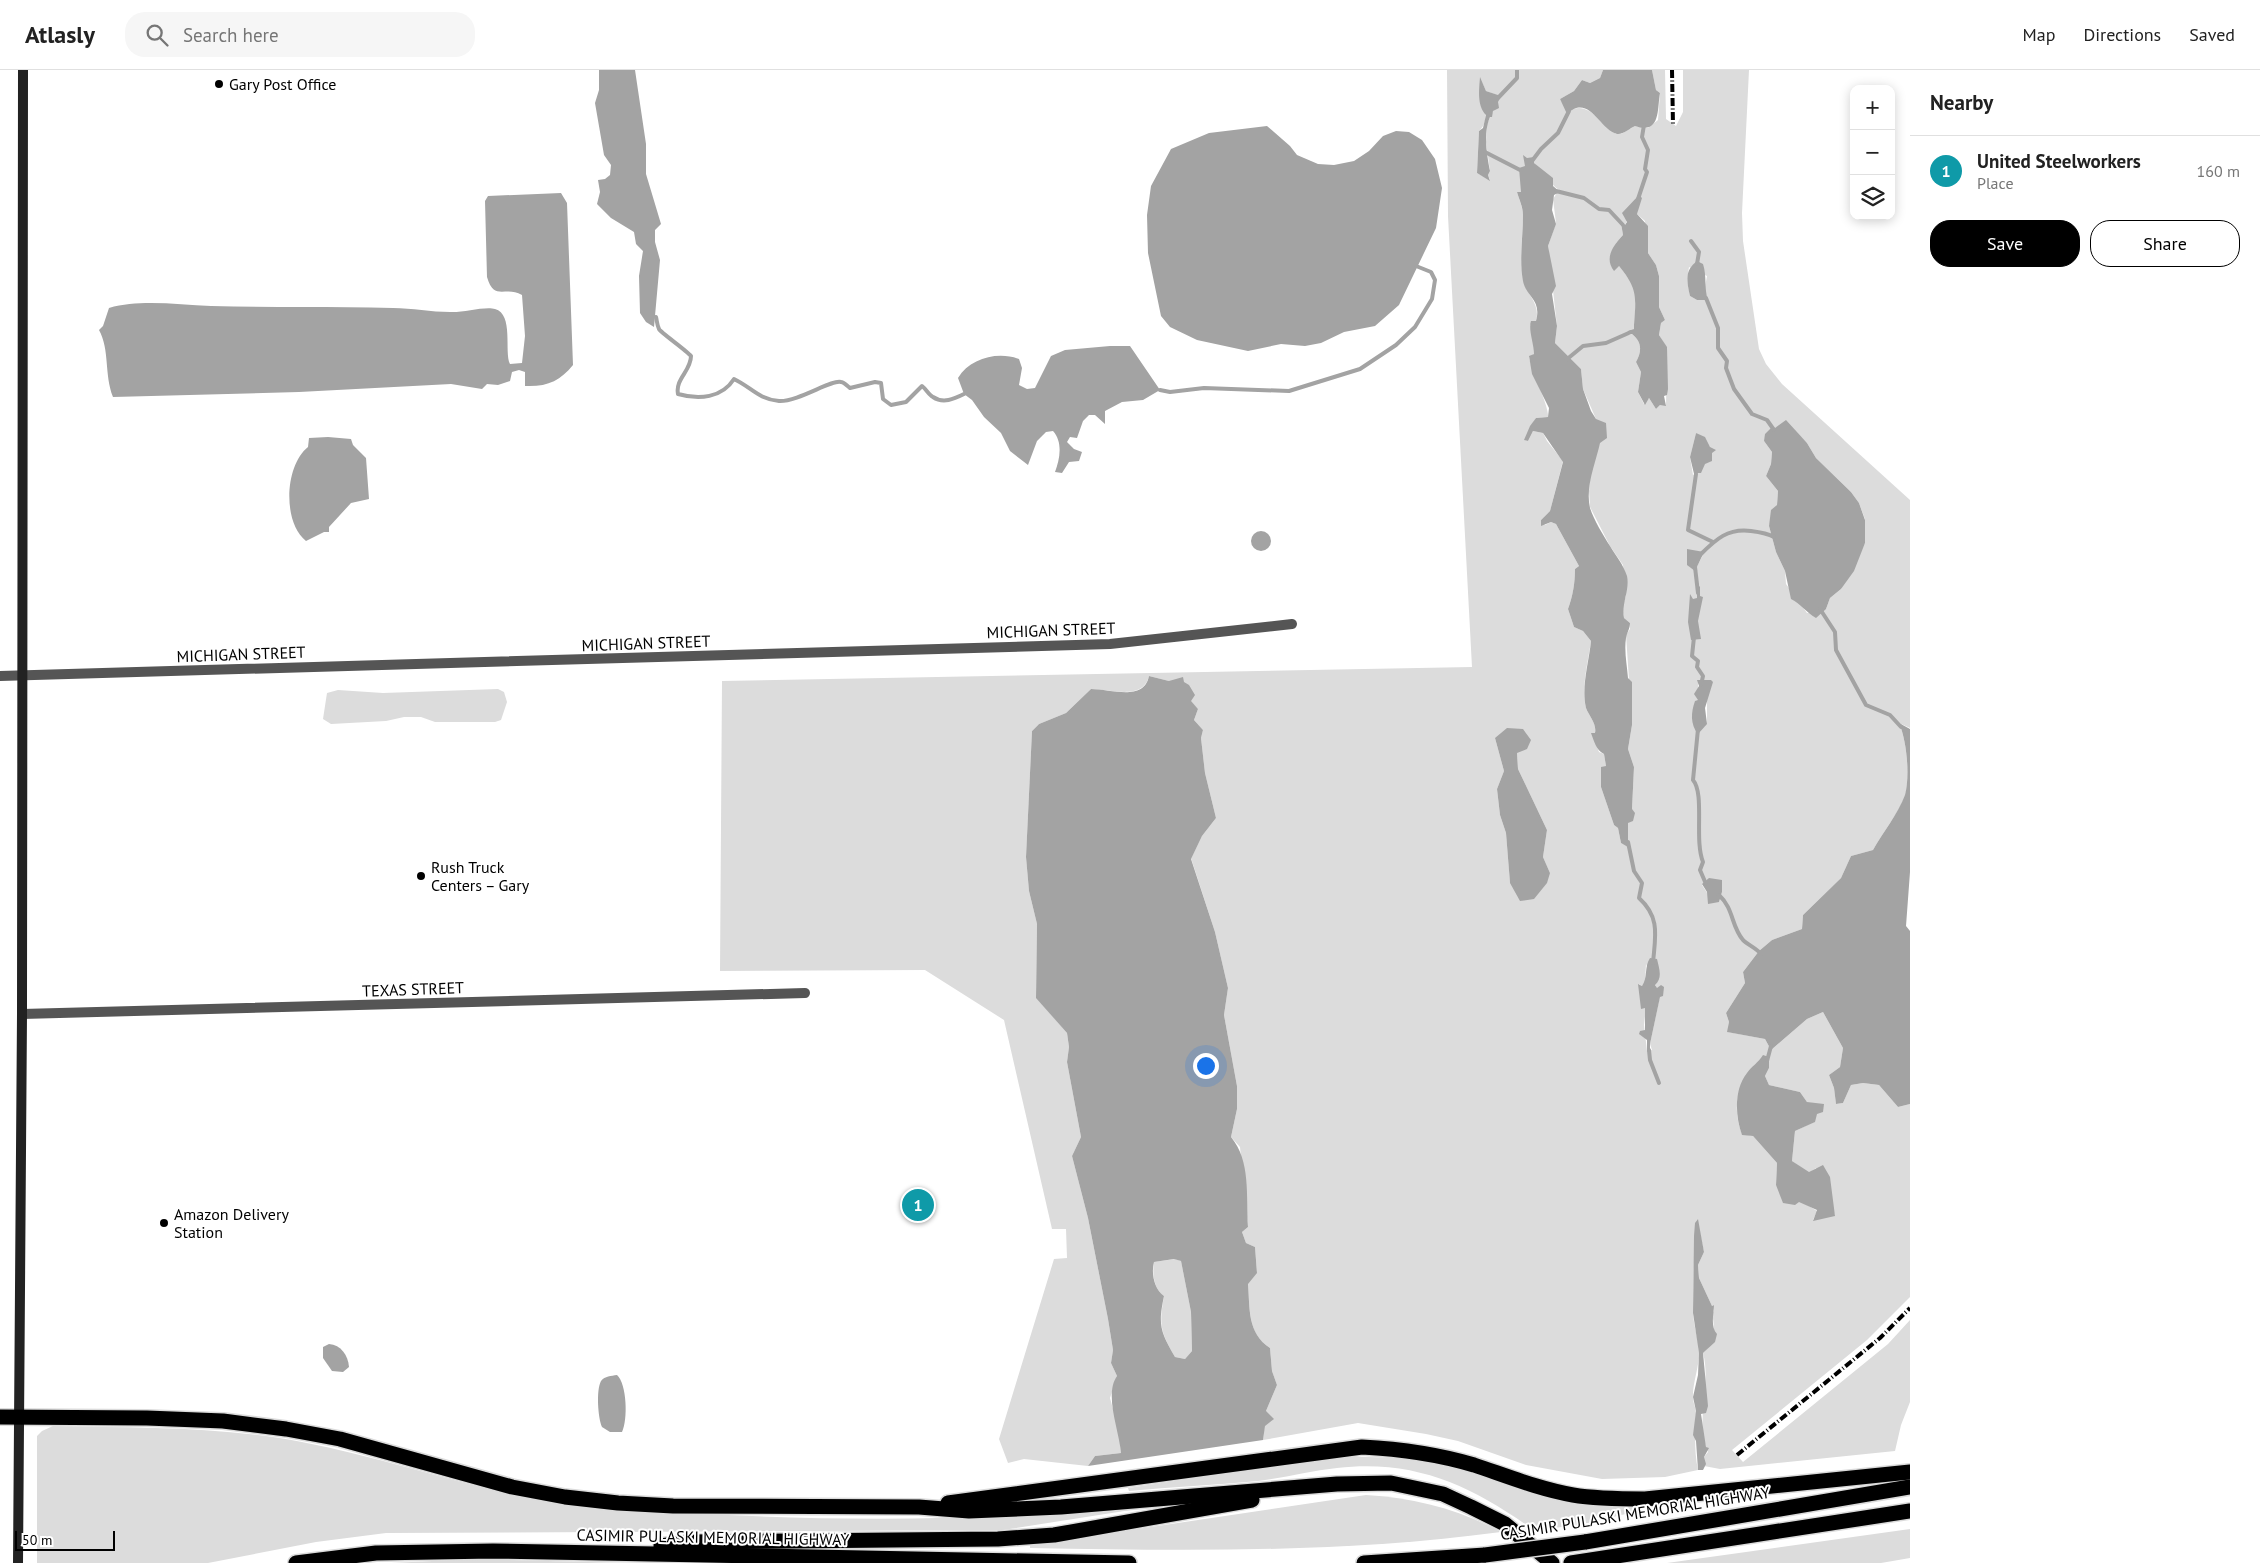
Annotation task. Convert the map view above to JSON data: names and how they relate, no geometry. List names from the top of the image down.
{
  "streets": {
    "highway": ["CASIMIR PULASKI MEMORIAL HIGHWAY"],
    "street": ["MICHIGAN STREET", "TEXAS STREET"]
  },
  "places": ["Gary Post Office", "Rush Truck Centers – Gary", "Amazon Delivery Station"],
  "scale_bar": "50 m",
  "page": {
    "header": "Atlasly",
    "search": "Search here",
    "nav": ["Map", "Directions", "Saved"],
    "heading": "Nearby",
    "map_buttons": ["+", "−"],
    "list": [
      {
        "mark": "1",
        "name": "United Steelworkers",
        "note": "Place",
        "value": "160 m"
      }
    ],
    "buttons": ["Save", "Share"],
    "pins": "1",
    "scale": "50 m"
  }
}
